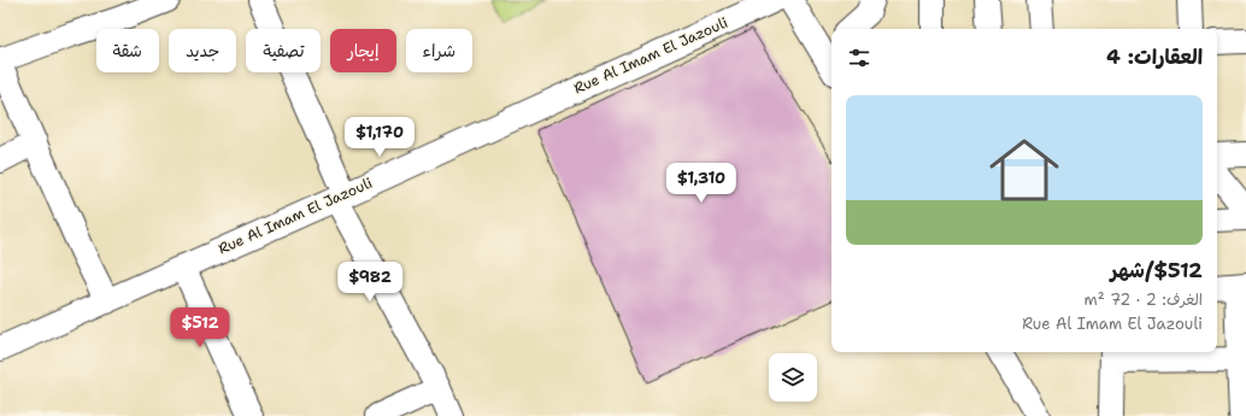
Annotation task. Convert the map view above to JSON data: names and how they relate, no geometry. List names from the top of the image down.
{
  "streets": {
    "street": ["Rue Al Imam El Jazouli"]
  },
  "page": {
    "chip": [
      "شراء",
      "إيجار",
      "تصفية",
      "جديد",
      "شقة"
    ],
    "heading": "العقارات: 4",
    "list": [
      {
        "name": "$512/شهر",
        "note": "الغرف: 2 · 72 m² · Rue Al Imam El Jazouli"
      }
    ],
    "price": [
      "$1,170",
      "$1,310",
      "$982",
      "$512"
    ]
  }
}
